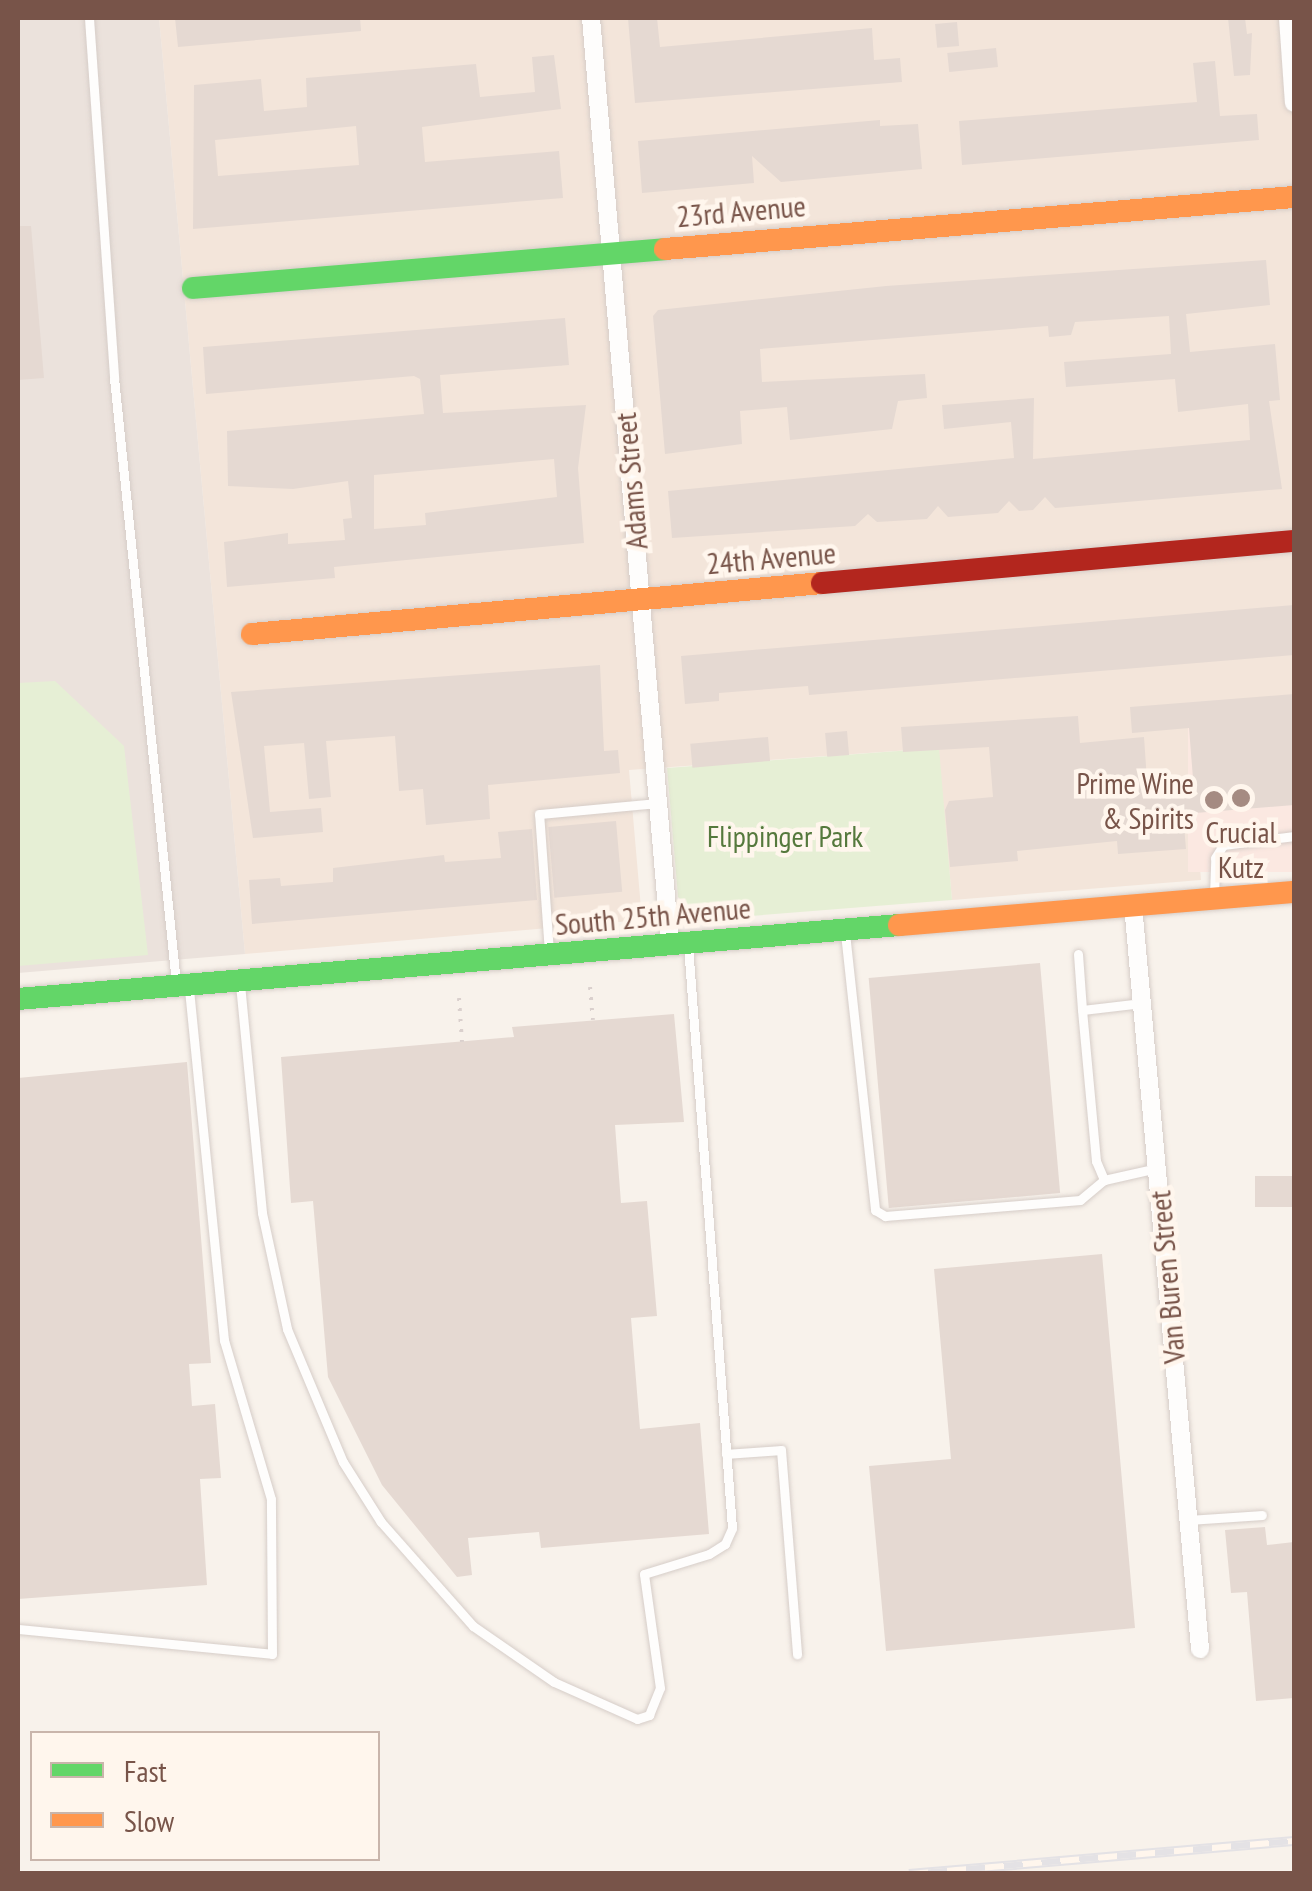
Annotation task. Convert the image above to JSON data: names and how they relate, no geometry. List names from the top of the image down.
{
  "streets": {
    "street": [
      "23rd Avenue",
      "Adams Street",
      "24th Avenue",
      "South 25th Avenue",
      "Van Buren Street"
    ]
  },
  "crossings": [
    ["23rd Avenue", "Adams Street"],
    ["Adams Street", "24th Avenue"],
    ["Adams Street", "South 25th Avenue"],
    ["South 25th Avenue", "Van Buren Street"]
  ],
  "parks": ["Flippinger Park"],
  "places": ["Crucial Kutz", "Prime Wine & Spirits"],
  "legend": ["Fast", "Slow"]
}
